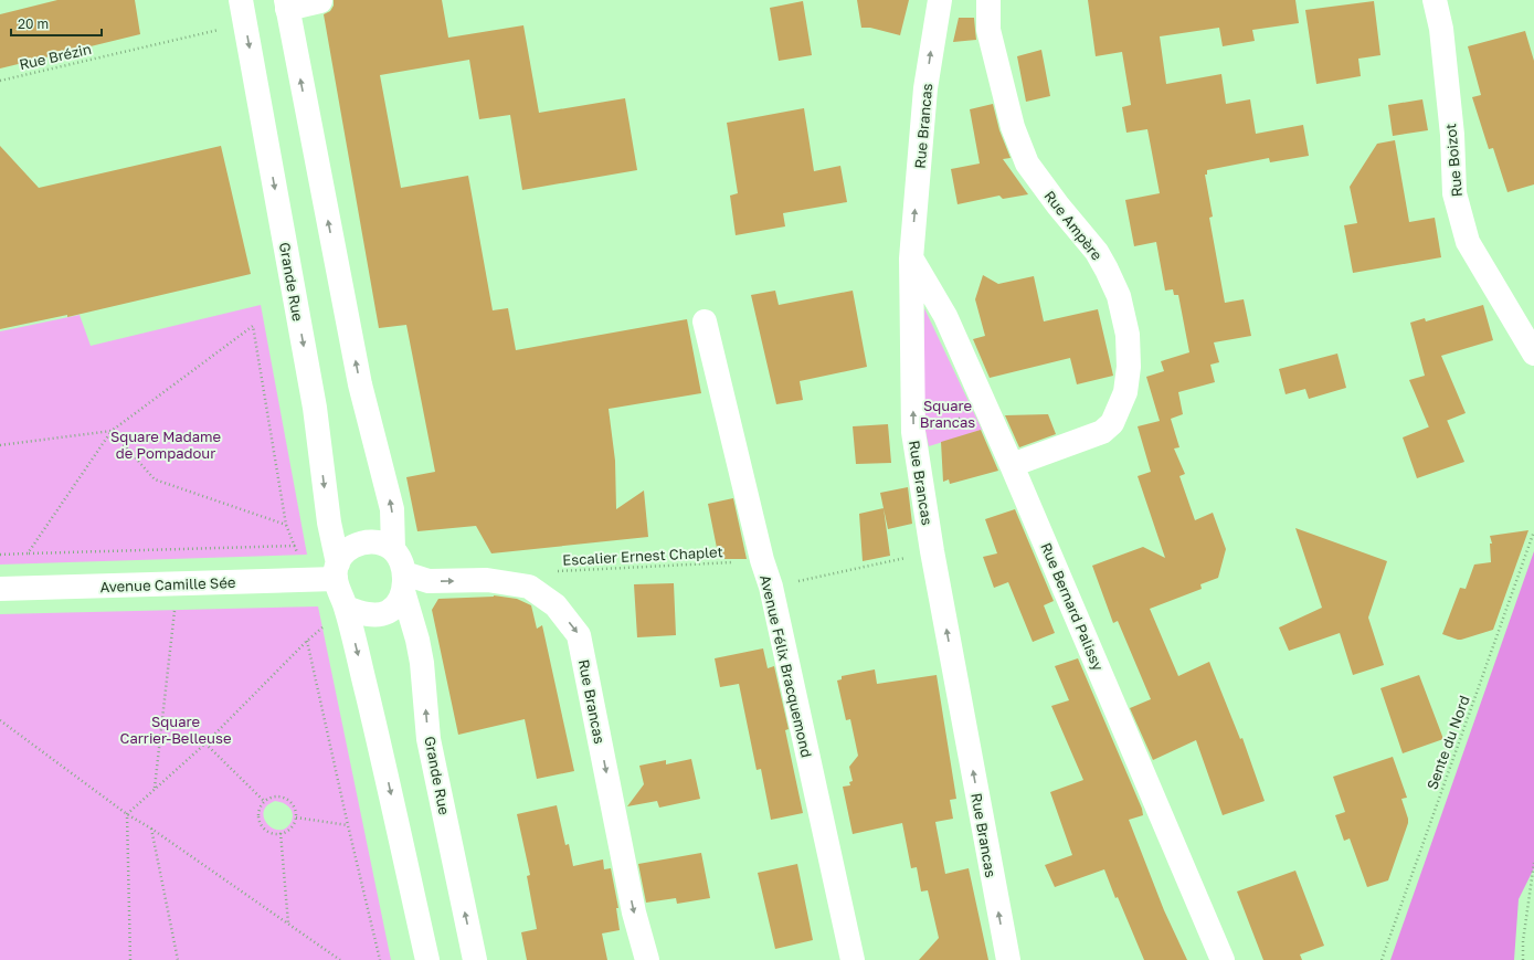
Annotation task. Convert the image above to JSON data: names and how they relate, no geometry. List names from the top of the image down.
{
  "streets": {
    "street": [
      "Rue Brancas",
      "Rue Boizot",
      "Rue Ampère",
      "Grande Rue",
      "Avenue Camille Sée",
      "Rue Bernard Palissy",
      "Avenue Félix Bracquemond"
    ],
    "path": ["Rue Brézin", "Escalier Ernest Chaplet", "Sente du Nord"]
  },
  "crossings": [
    ["Rue Brézin", "Grande Rue"],
    ["Rue Brancas", "Grande Rue"],
    ["Rue Brancas", "Escalier Ernest Chaplet"],
    ["Rue Brancas", "Avenue Camille Sée"],
    ["Rue Brancas", "Rue Bernard Palissy"],
    ["Rue Ampère", "Rue Bernard Palissy"],
    ["Grande Rue", "Avenue Camille Sée"],
    ["Escalier Ernest Chaplet", "Avenue Félix Bracquemond"]
  ],
  "parks": ["Square Brancas", "Square Madame de Pompadour", "Square Carrier-Belleuse"],
  "scale_bar": "20 m"
}
